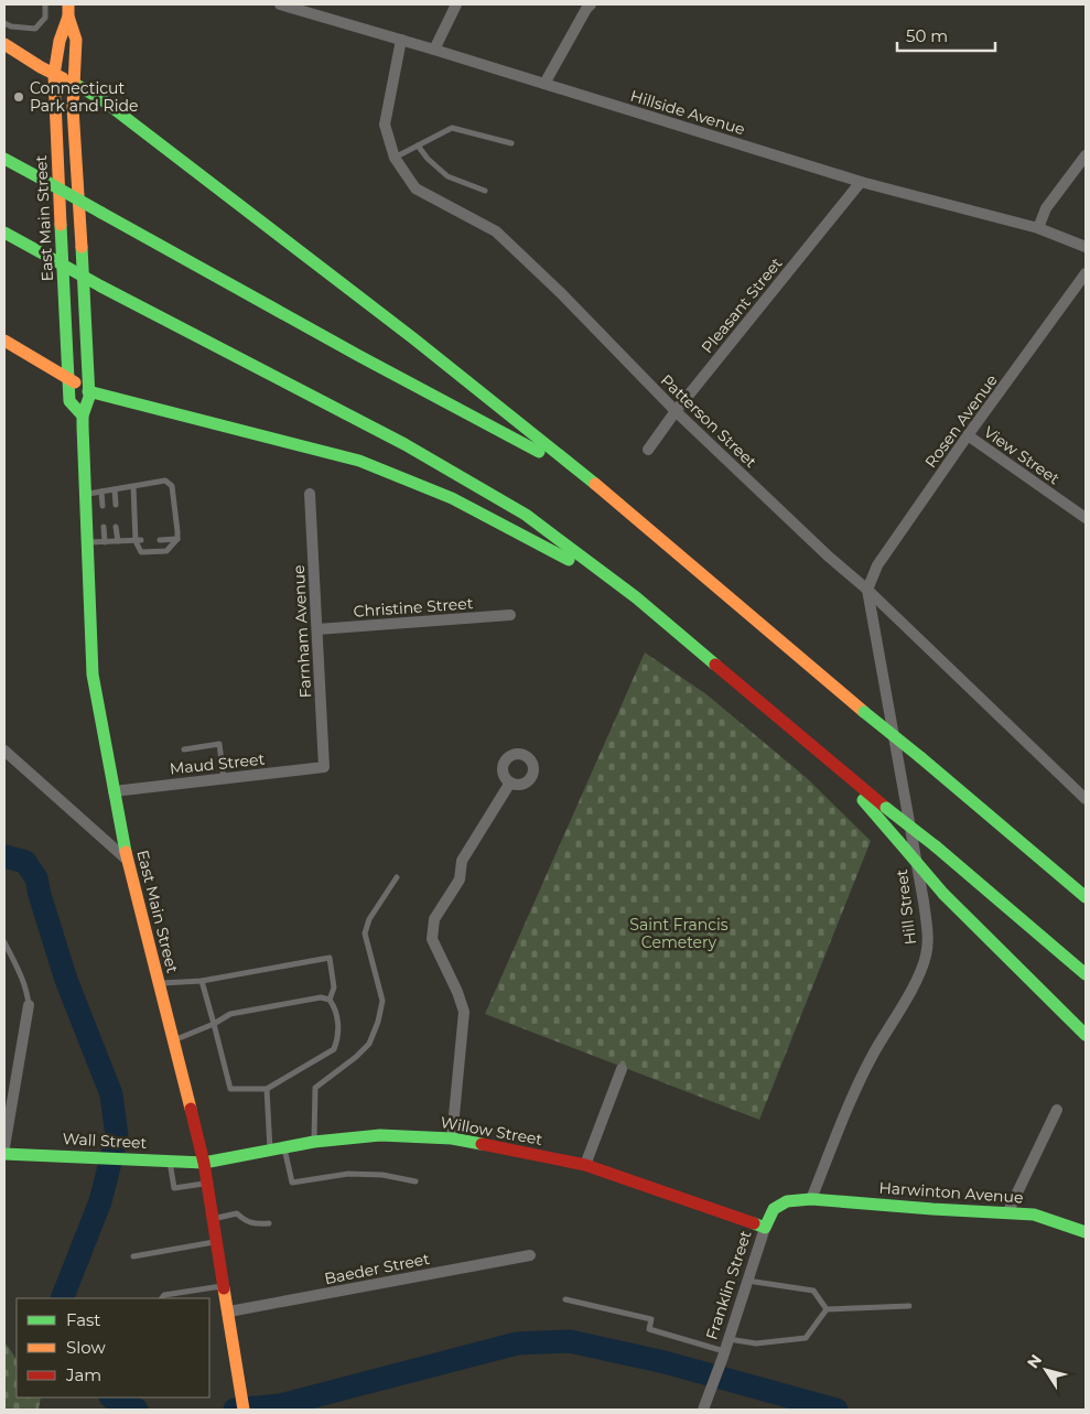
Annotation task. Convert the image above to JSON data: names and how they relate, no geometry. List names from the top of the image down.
{
  "streets": {
    "main road": [
      "East Main Street",
      "Willow Street",
      "Wall Street",
      "Harwinton Avenue",
      "Franklin Street"
    ],
    "street": [
      "Hillside Avenue",
      "Pleasant Street",
      "Patterson Street",
      "Rosen Avenue",
      "View Street",
      "Christine Street",
      "Farnham Avenue",
      "Maud Street",
      "Hill Street",
      "Baeder Street"
    ]
  },
  "crossings": [
    ["Hillside Avenue", "Pleasant Street"],
    ["Hillside Avenue", "Patterson Street"],
    ["East Main Street", "Maud Street"],
    ["East Main Street", "Willow Street"],
    ["East Main Street", "Wall Street"],
    ["East Main Street", "Baeder Street"],
    ["Pleasant Street", "Patterson Street"],
    ["Patterson Street", "Rosen Avenue"],
    ["Patterson Street", "Hill Street"],
    ["Rosen Avenue", "View Street"],
    ["Rosen Avenue", "Hill Street"],
    ["Christine Street", "Farnham Avenue"],
    ["Farnham Avenue", "Maud Street"],
    ["Hill Street", "Harwinton Avenue"],
    ["Hill Street", "Franklin Street"],
    ["Willow Street", "Wall Street"],
    ["Willow Street", "Franklin Street"],
    ["Harwinton Avenue", "Franklin Street"]
  ],
  "parks": ["Saint Francis Cemetery"],
  "places": ["Connecticut Park and Ride"],
  "legend": ["Fast", "Slow", "Jam"],
  "scale_bar": "50 m",
  "north": "top left"
}
